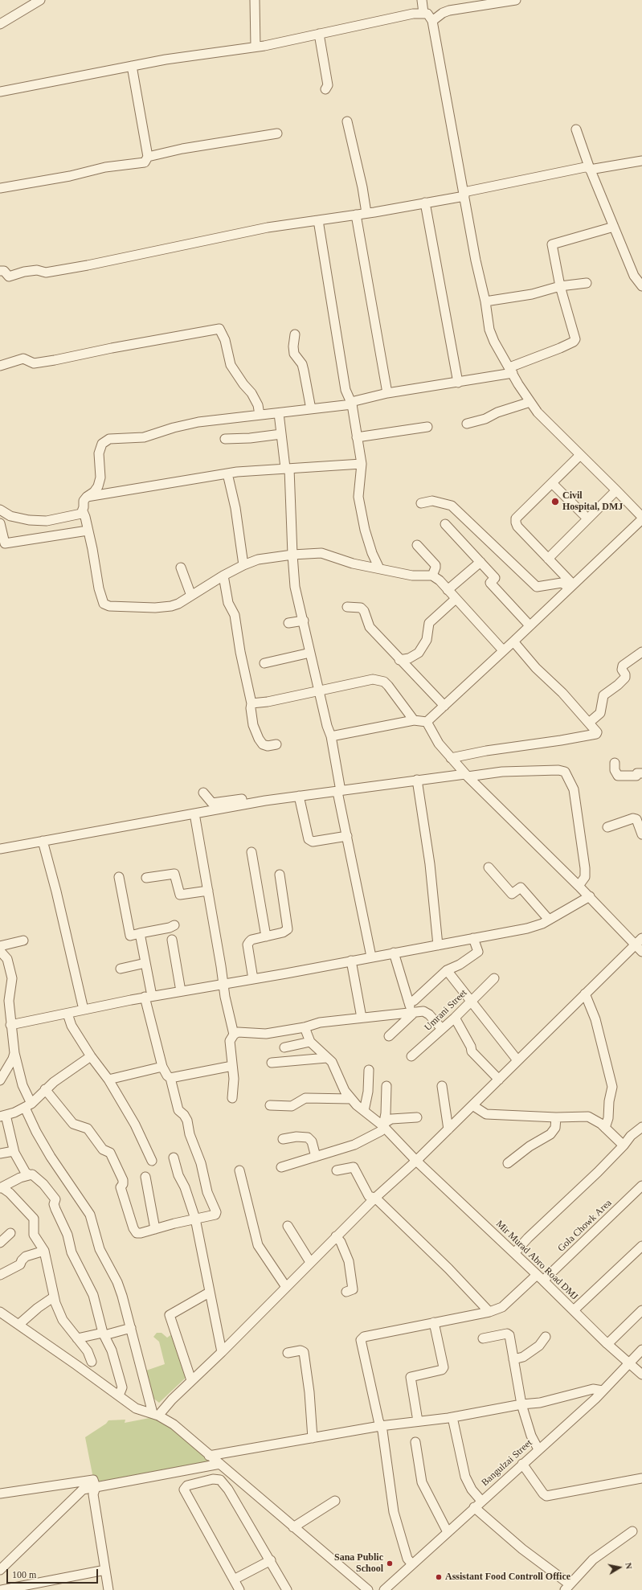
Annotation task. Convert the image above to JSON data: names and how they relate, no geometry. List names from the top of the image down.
{
  "streets": {
    "street": [
      "Umrani Street",
      "Gola Chowk Area",
      "Mir Murad Abro Road DMJ",
      "Bangulzai Street"
    ]
  },
  "crossings": [
    ["Gola Chowk Area", "Mir Murad Abro Road DMJ"],
    ["Mir Murad Abro Road DMJ", "Bangulzai Street"]
  ],
  "places": ["Civil Hospital, DMJ", "Sana Public School", "Assistant Food Controll Office"],
  "scale_bar": "100 m",
  "north": "right"
}
